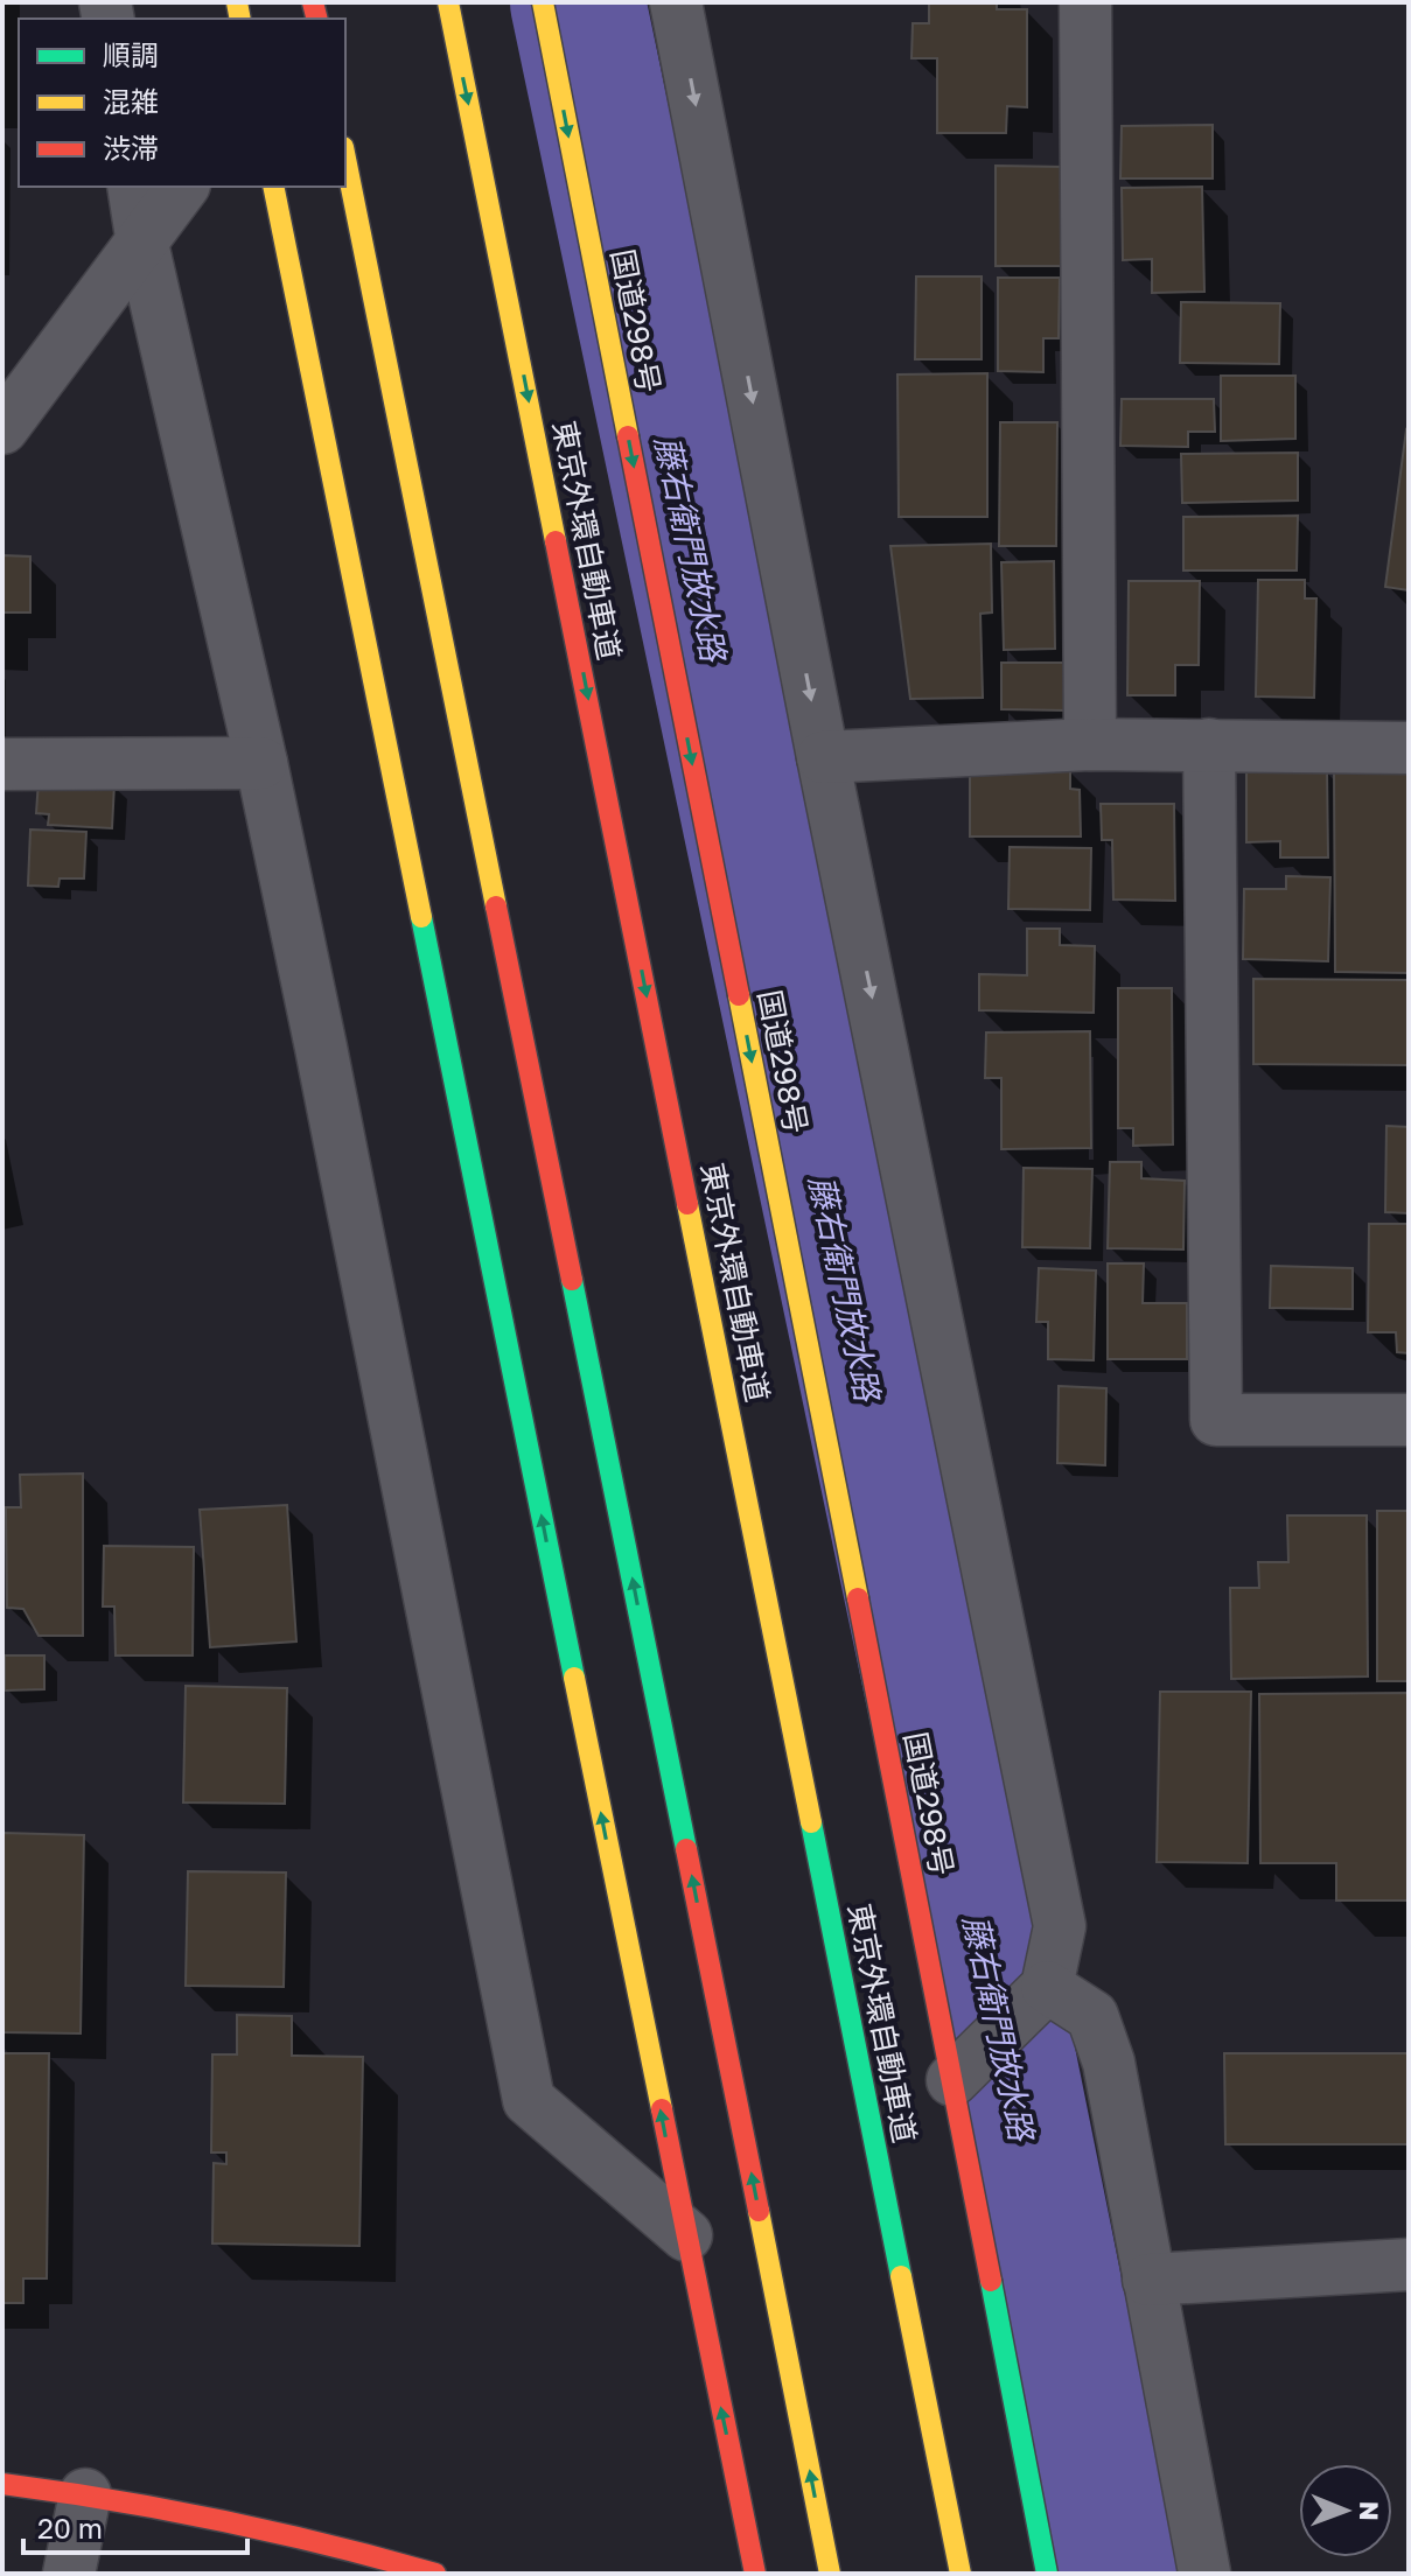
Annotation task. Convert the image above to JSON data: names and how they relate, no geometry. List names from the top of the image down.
{
  "streets": {
    "main road": ["国道298号", "東京外環自動車道"]
  },
  "one_way": ["国道298号"],
  "water": ["藤右衛門放水路"],
  "legend": ["順調", "混雑", "渋滞"],
  "scale_bar": "20 m",
  "north": "right"
}
